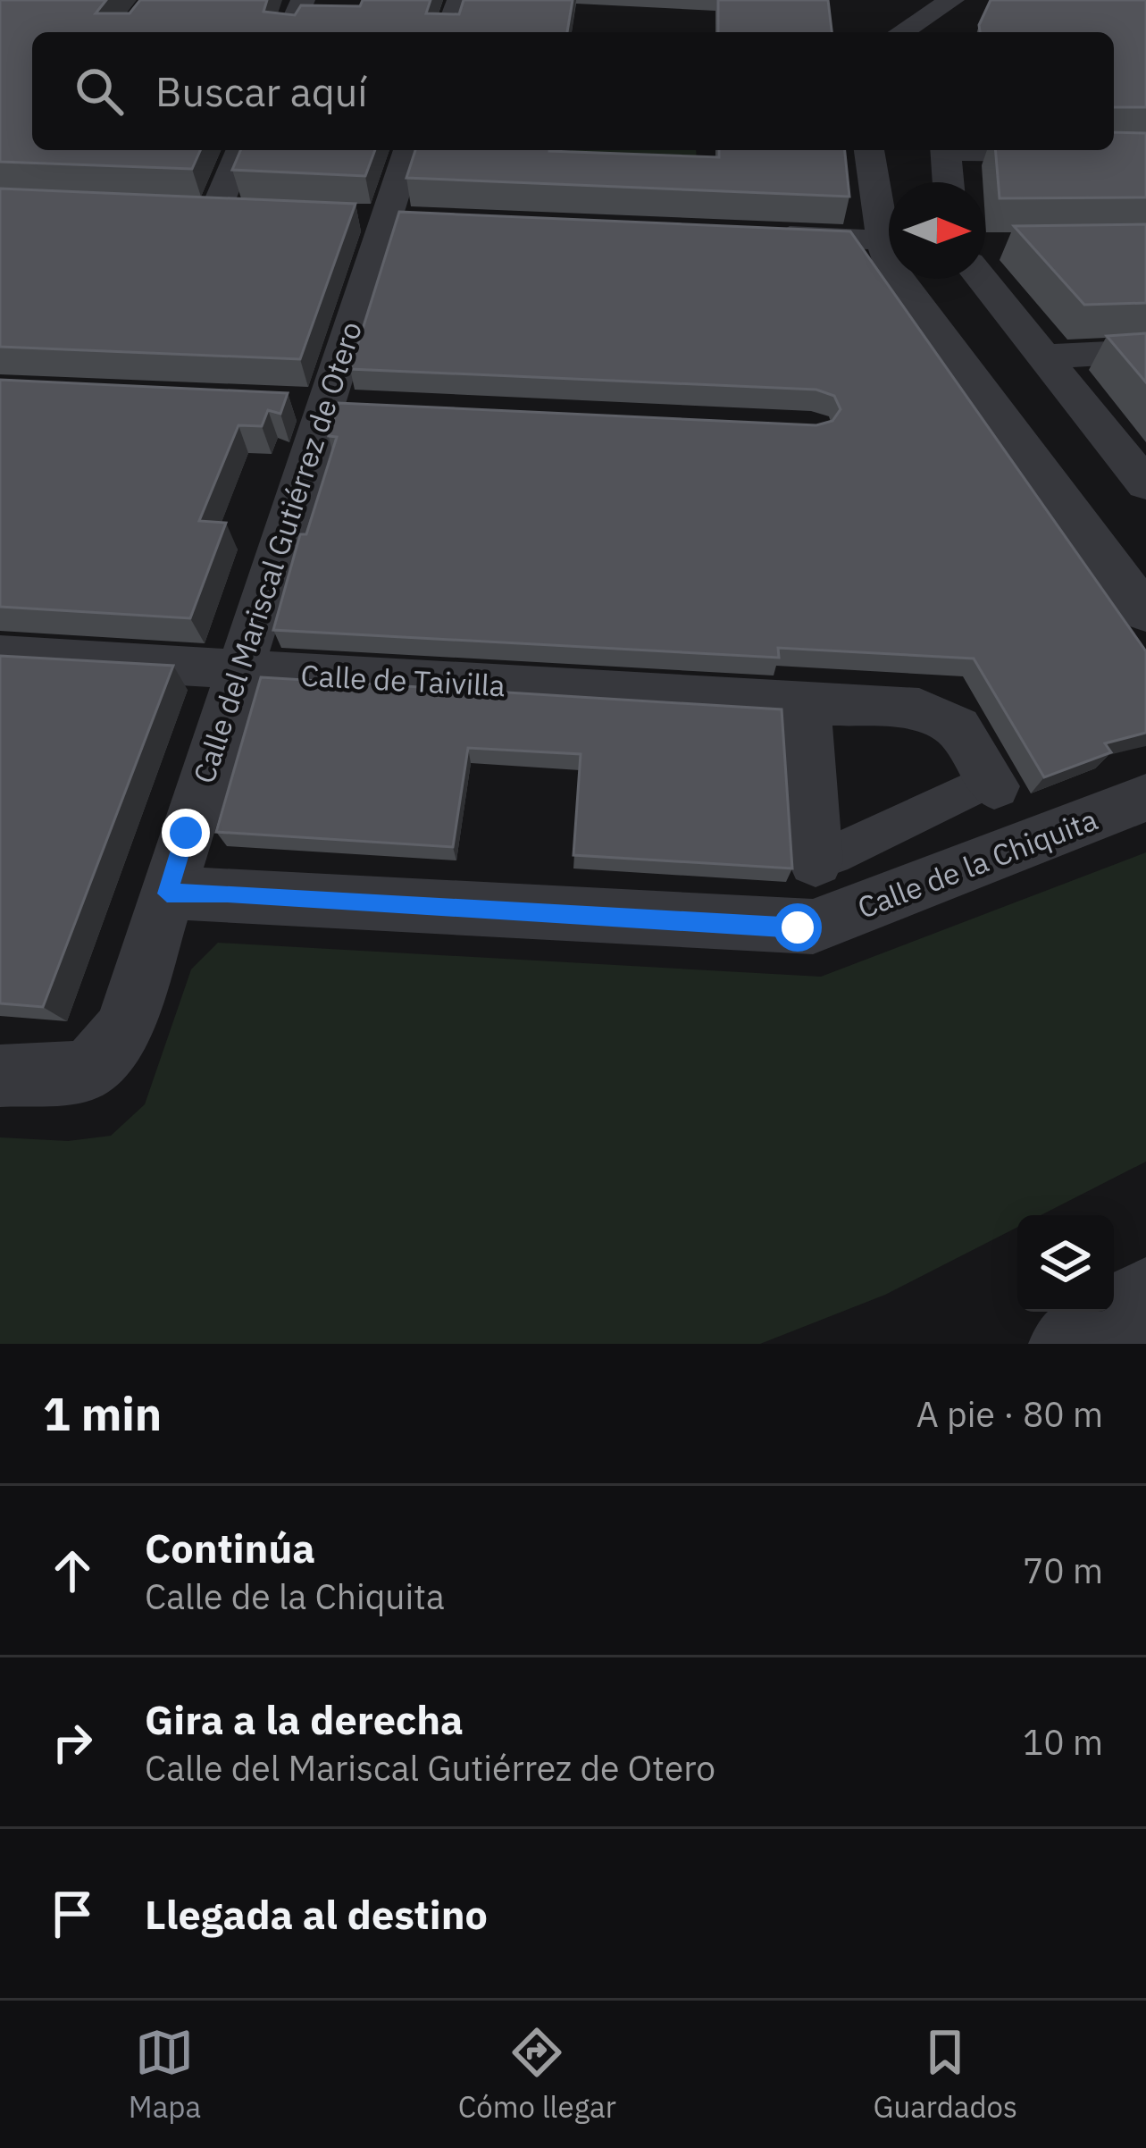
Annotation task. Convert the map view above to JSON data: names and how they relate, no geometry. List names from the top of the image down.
{
  "streets": {
    "street": ["Calle del Mariscal Gutiérrez de Otero", "Calle de Taivilla", "Calle de la Chiquita"]
  },
  "crossings": [
    ["Calle del Mariscal Gutiérrez de Otero", "Calle de Taivilla"],
    ["Calle del Mariscal Gutiérrez de Otero", "Calle de la Chiquita"]
  ],
  "north": "right",
  "page": {
    "search": "Buscar aquí",
    "heading": ["1 min", "A pie · 80 m"],
    "list": [
      ["Continúa", "Calle de la Chiquita", "70 m"],
      ["Gira a la derecha", "Calle del Mariscal Gutiérrez de Otero", "10 m"],
      "Llegada al destino"
    ],
    "nav": ["Mapa", "Cómo llegar", "Guardados"]
  }
}
